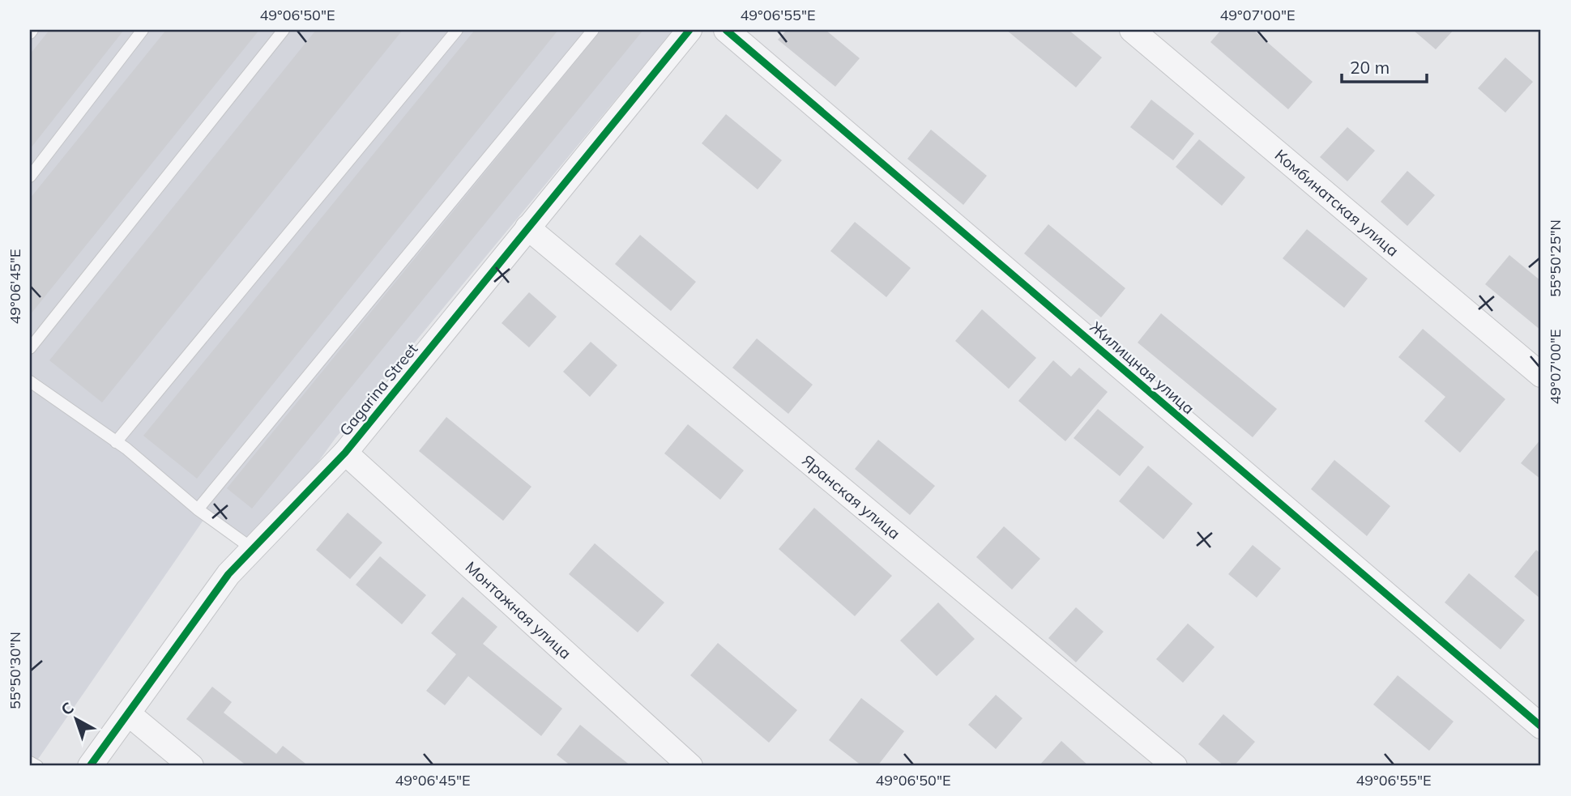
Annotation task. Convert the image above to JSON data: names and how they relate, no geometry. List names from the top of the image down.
{
  "streets": {
    "street": [
      "Комбинатская улица",
      "Жилищная улица",
      "Gagarina Street",
      "Яранская улица",
      "Монтажная улица"
    ]
  },
  "crossings": [
    ["Gagarina Street", "Яранская улица"],
    ["Gagarina Street", "Монтажная улица"]
  ],
  "scale_bar": "20 m",
  "north": "top left",
  "coordinates": [
    "49°06'50\"E",
    "49°06'55\"E",
    "49°07'00\"E",
    "55°50'25\"N",
    "49°06'45\"E",
    "55°50'30\"N"
  ]
}
